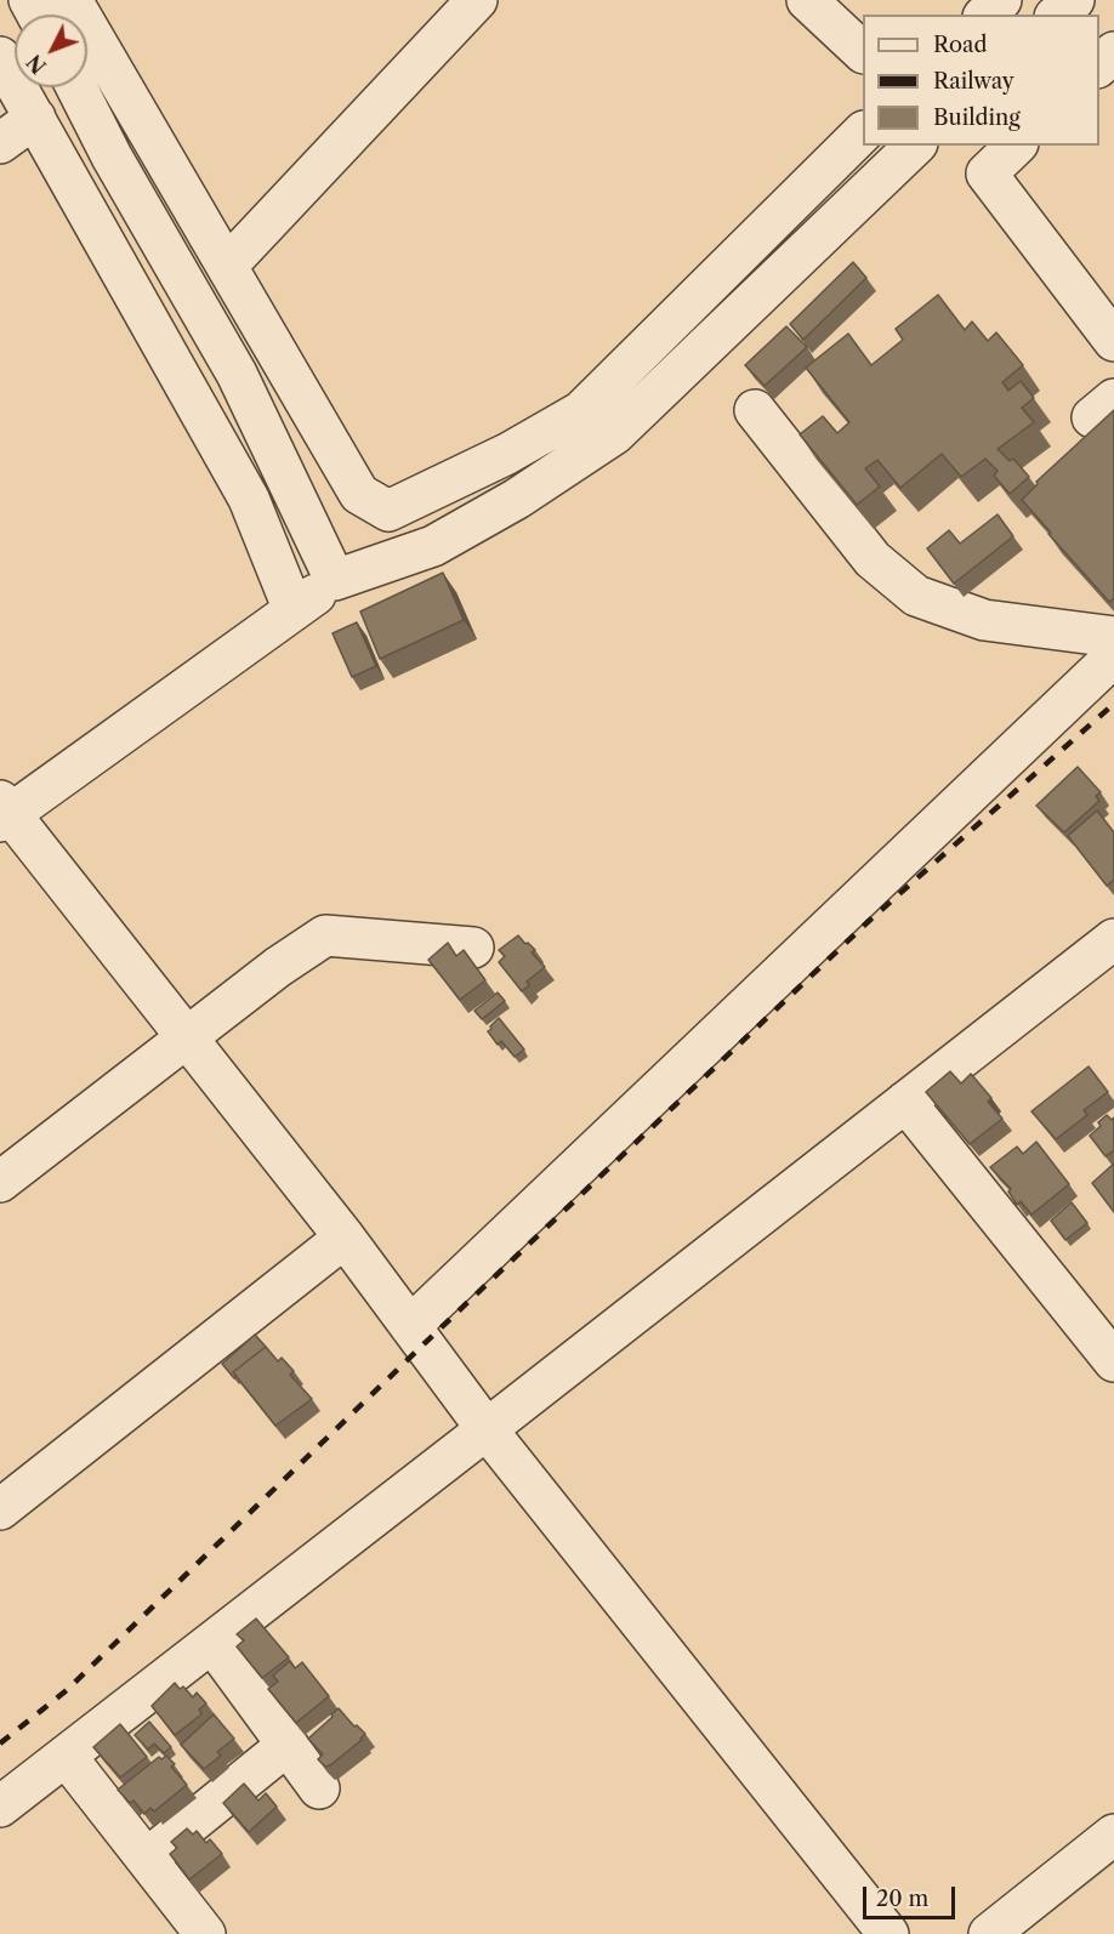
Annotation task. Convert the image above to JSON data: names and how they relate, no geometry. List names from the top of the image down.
{
  "legend": ["Road", "Railway", "Building"],
  "scale_bar": "20 m",
  "north": "bottom left"
}
